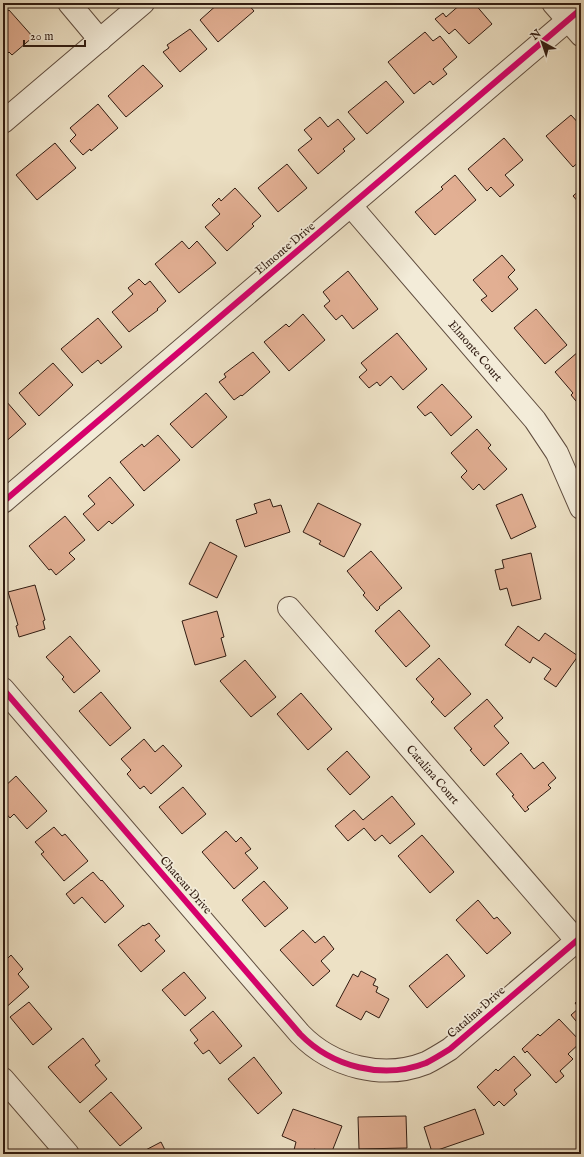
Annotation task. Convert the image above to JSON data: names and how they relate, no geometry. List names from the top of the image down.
{
  "streets": {
    "street": [
      "Elmonte Drive",
      "Elmonte Court",
      "Catalina Court",
      "Chateau Drive",
      "Catalina Drive"
    ]
  },
  "crossings": [
    ["Elmonte Drive", "Elmonte Court"],
    ["Catalina Court", "Catalina Drive"],
    ["Chateau Drive", "Catalina Drive"]
  ],
  "scale_bar": "20 m",
  "north": "top left"
}
